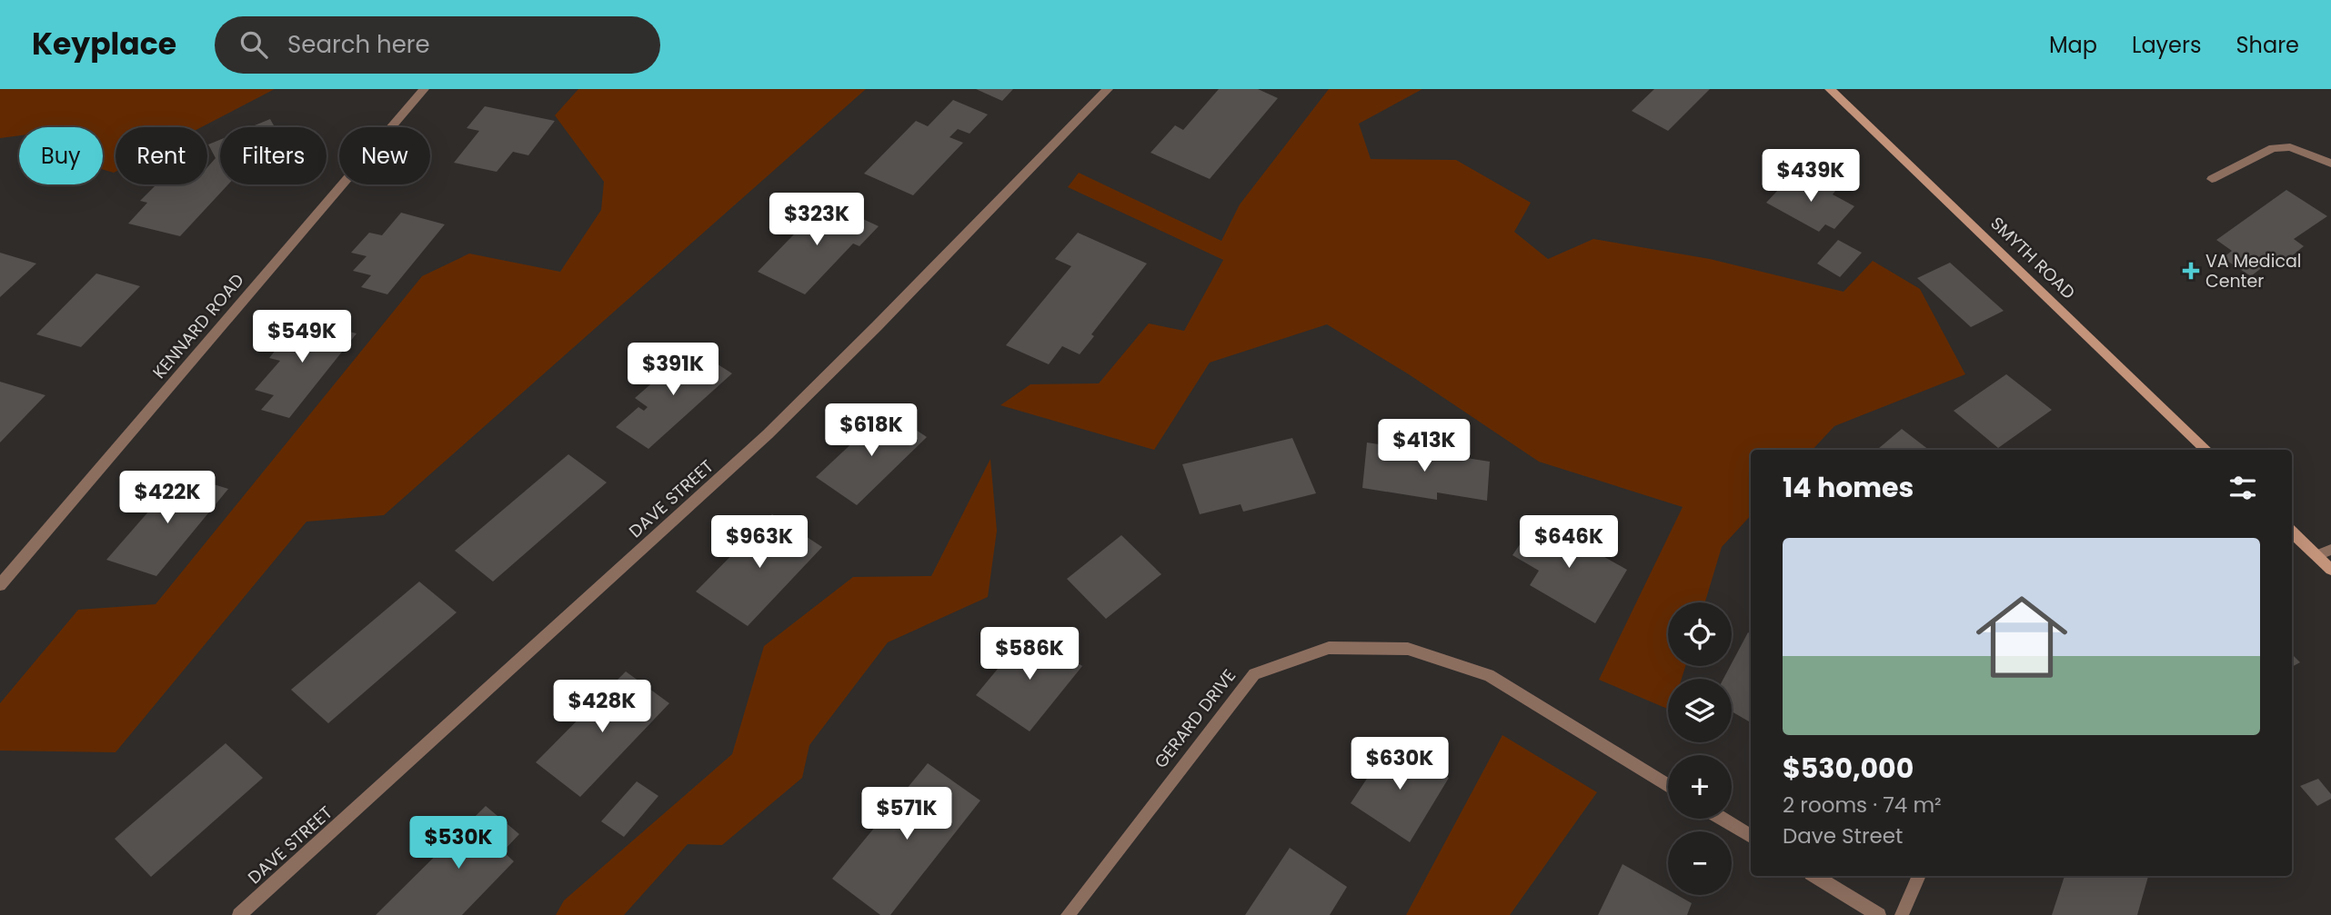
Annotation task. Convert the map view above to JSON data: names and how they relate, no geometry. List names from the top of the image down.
{
  "streets": {
    "street": [
      "SMYTH ROAD",
      "KENNARD ROAD",
      "DAVE STREET",
      "GERARD DRIVE"
    ]
  },
  "places": {
    "health": ["VA Medical Center"]
  },
  "page": {
    "header": "Keyplace",
    "search": "Search here",
    "nav": ["Map", "Layers", "Share"],
    "chip": [
      "Buy",
      "Rent",
      "Filters",
      "New"
    ],
    "price": [
      "$439K",
      "$323K",
      "$549K",
      "$391K",
      "$618K",
      "$413K",
      "$422K",
      "$963K",
      "$646K",
      "$586K",
      "$428K",
      "$630K",
      "$571K",
      "$530K"
    ],
    "heading": "14 homes",
    "list": [
      {
        "name": "$530,000",
        "note": "2 rooms · 74 m² · Dave Street"
      }
    ],
    "map_buttons": ["+", "−"]
  }
}
